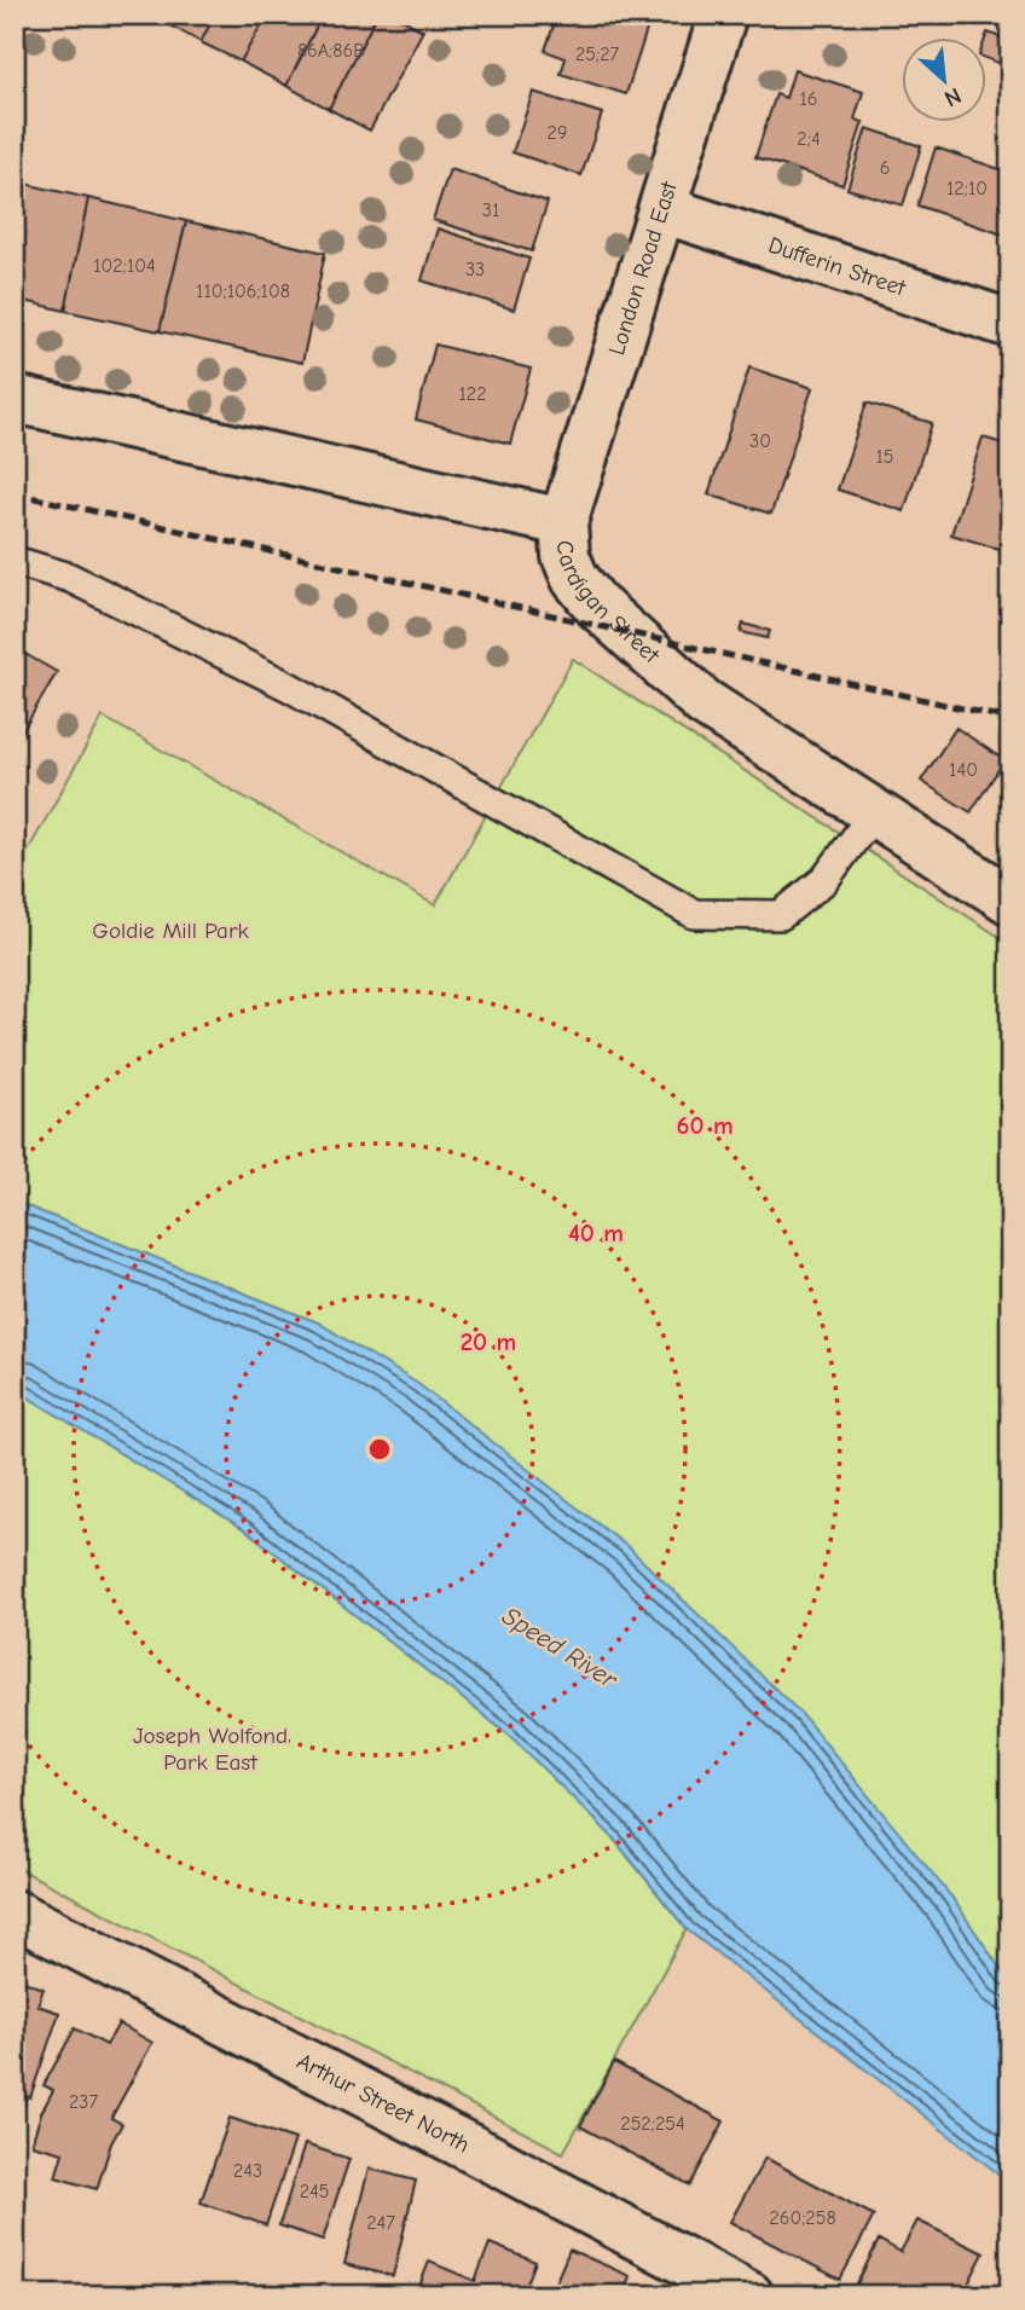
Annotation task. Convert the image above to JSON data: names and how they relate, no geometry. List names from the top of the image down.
{
  "streets": {
    "street": [
      "Dufferin Street",
      "London Road East",
      "Cardigan Street",
      "Arthur Street North"
    ]
  },
  "crossings": [
    ["Dufferin Street", "London Road East"],
    ["London Road East", "Cardigan Street"]
  ],
  "water": ["Speed River"],
  "parks": ["Goldie Mill Park", "Joseph Wolfond Park East"],
  "house_numbers": [
    "86A;86B",
    "25;27",
    "16",
    "29",
    "2;4",
    "6",
    "12;10",
    "31",
    "102;104",
    "33",
    "110;106;108",
    "122",
    "30",
    "15",
    "140",
    "237",
    "252;254",
    "243",
    "245",
    "260;258",
    "247"
  ],
  "north": "bottom right",
  "rings": ["60 m", "40 m", "20 m"]
}
